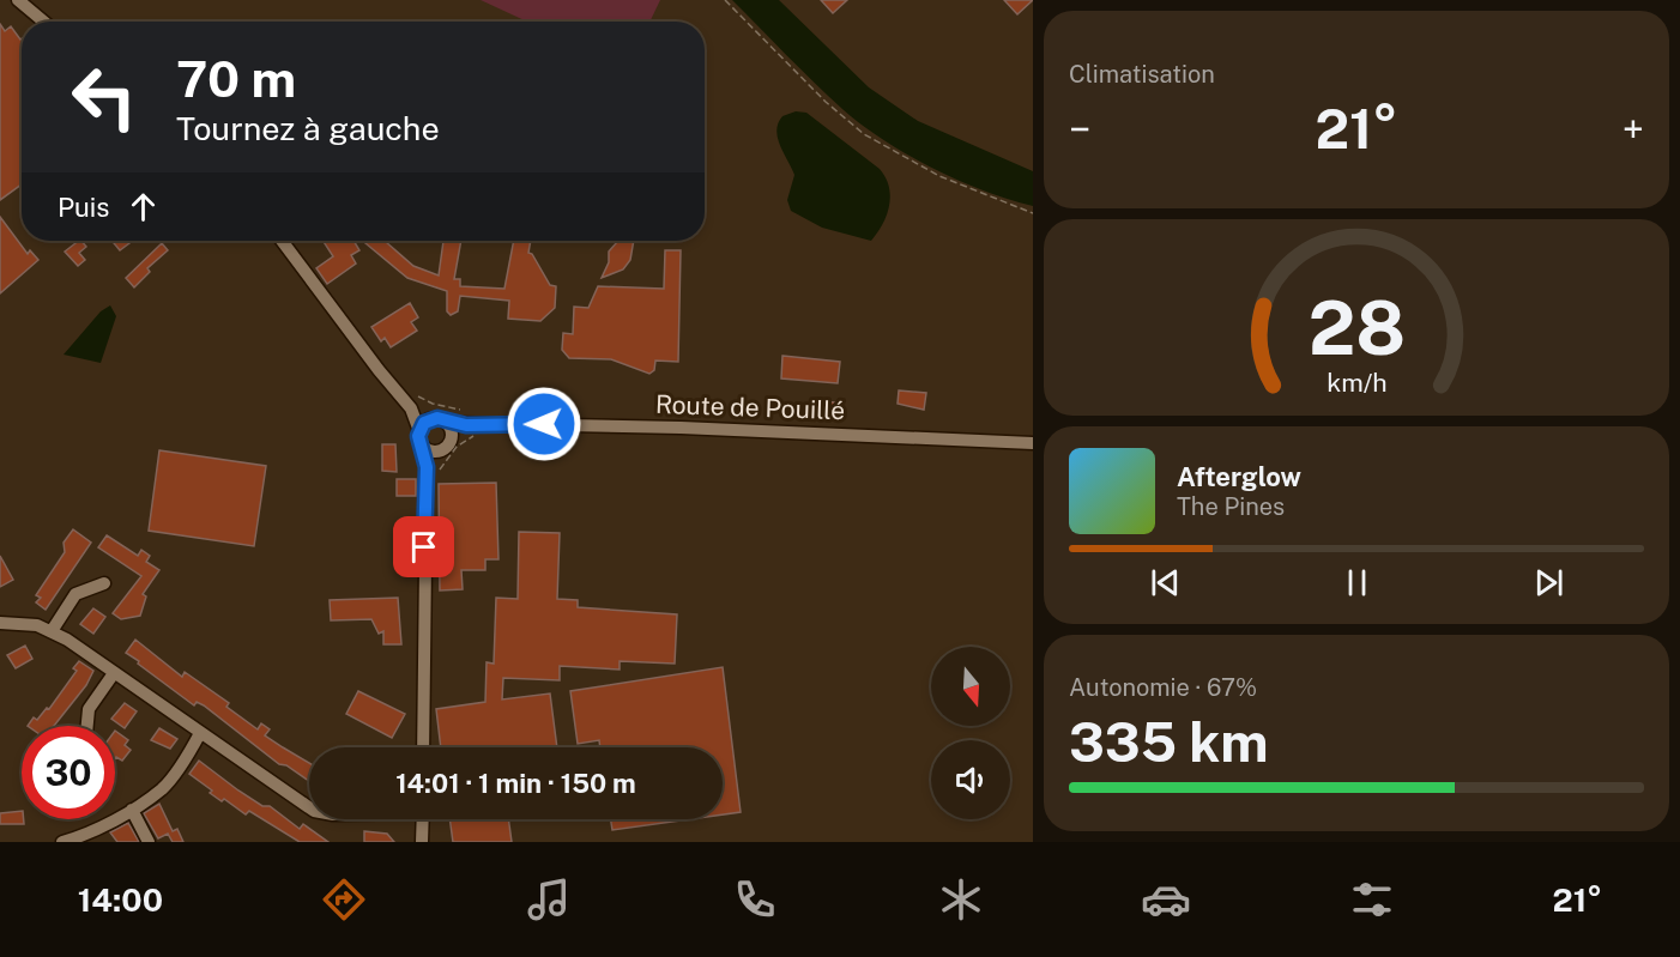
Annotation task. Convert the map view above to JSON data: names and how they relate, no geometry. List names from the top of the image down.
{
  "streets": {
    "street": ["Route de Pouillé"]
  },
  "north": "bottom",
  "page": {
    "tile": [
      "Climatisation",
      ["Autonomie · 67%", "335 km"]
    ],
    "turn": ["70 m", "Tournez à gauche"],
    "heat": ["−", "21°", "+"],
    "then": "Puis",
    "song": ["Afterglow", "The Pines"],
    "limit": "30",
    "trip": "14:01 · 1 min · 150 m",
    "tabs": ["14:00", "21°"],
    "gauge": ["28", "km/h"]
  }
}
